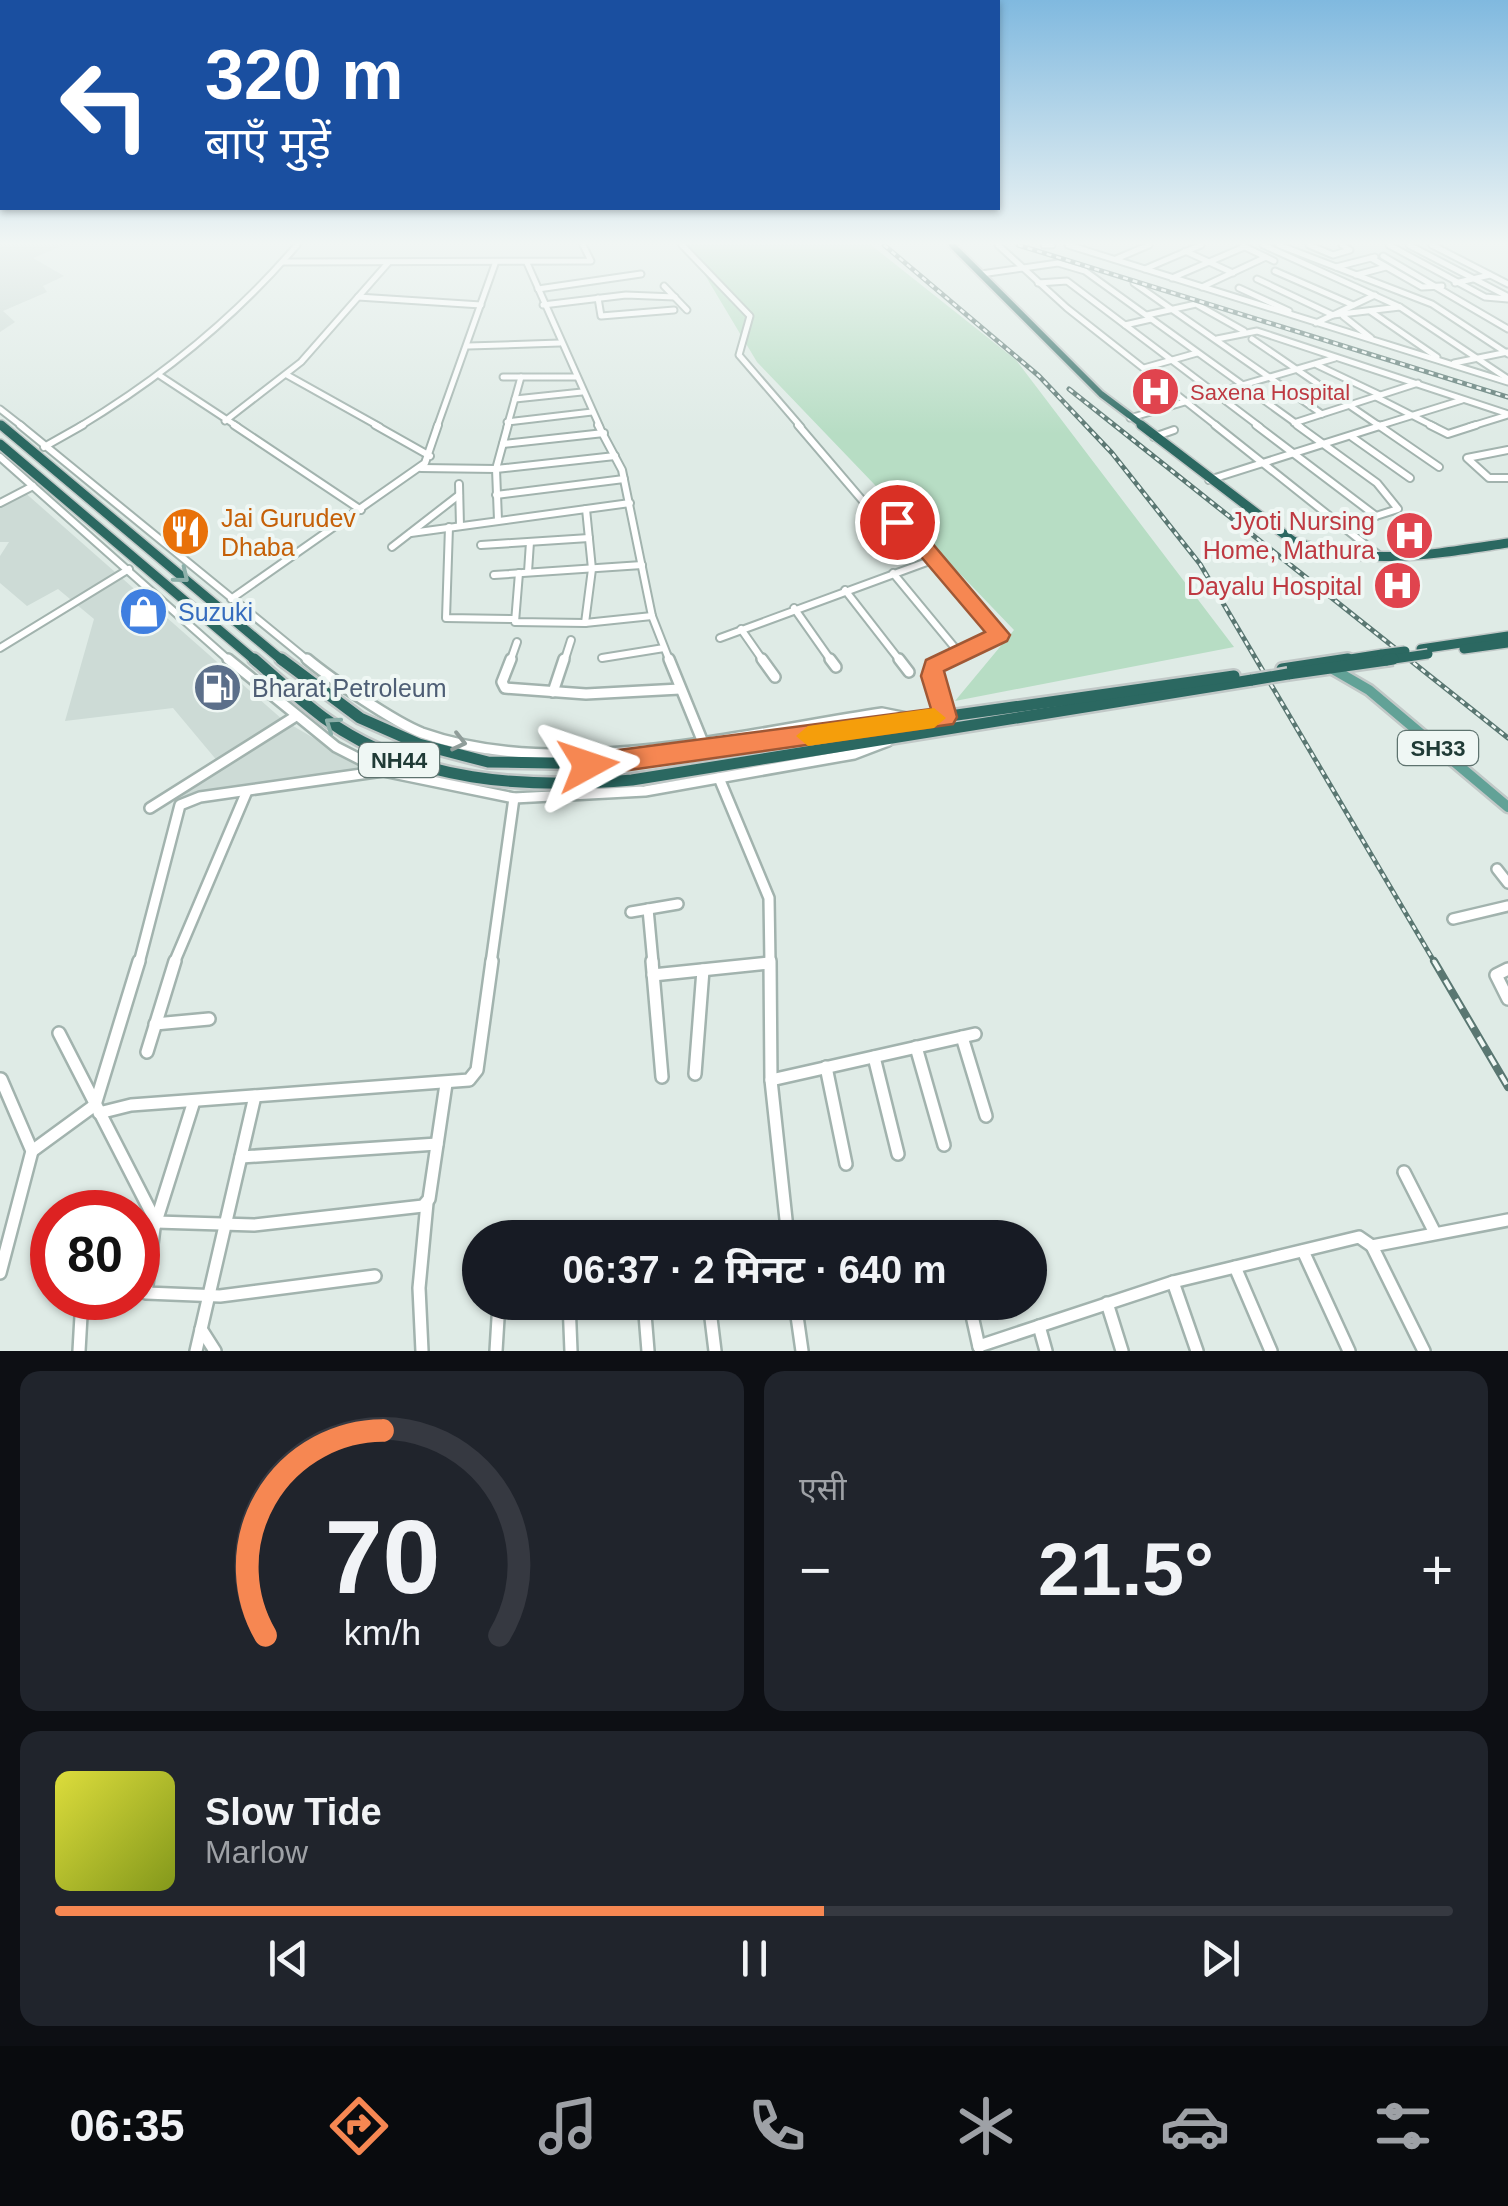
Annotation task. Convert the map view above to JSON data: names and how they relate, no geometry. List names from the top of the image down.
{
  "streets": {
    "highway": ["NH44"],
    "main road": ["SH33"]
  },
  "crossings": [
    ["SH33", "NH44"]
  ],
  "places": {
    "hospital": ["Saxena Hospital", "Jyoti Nursing Home, Mathura", "Dayalu Hospital"],
    "restaurant": ["Jai Gurudev Dhaba"],
    "shop": ["Suzuki"],
    "fuel station": ["Bharat Petroleum"]
  },
  "page": {
    "turn": ["320 m", "बाएँ मुड़ें"],
    "limit": "80",
    "trip": "06:37 · 2 मिनट · 640 m",
    "tile": "एसी",
    "heat": ["−", "21.5°", "+"],
    "song": ["Slow Tide", "Marlow"],
    "tabs": "06:35",
    "gauge": ["70", "km/h"]
  }
}
